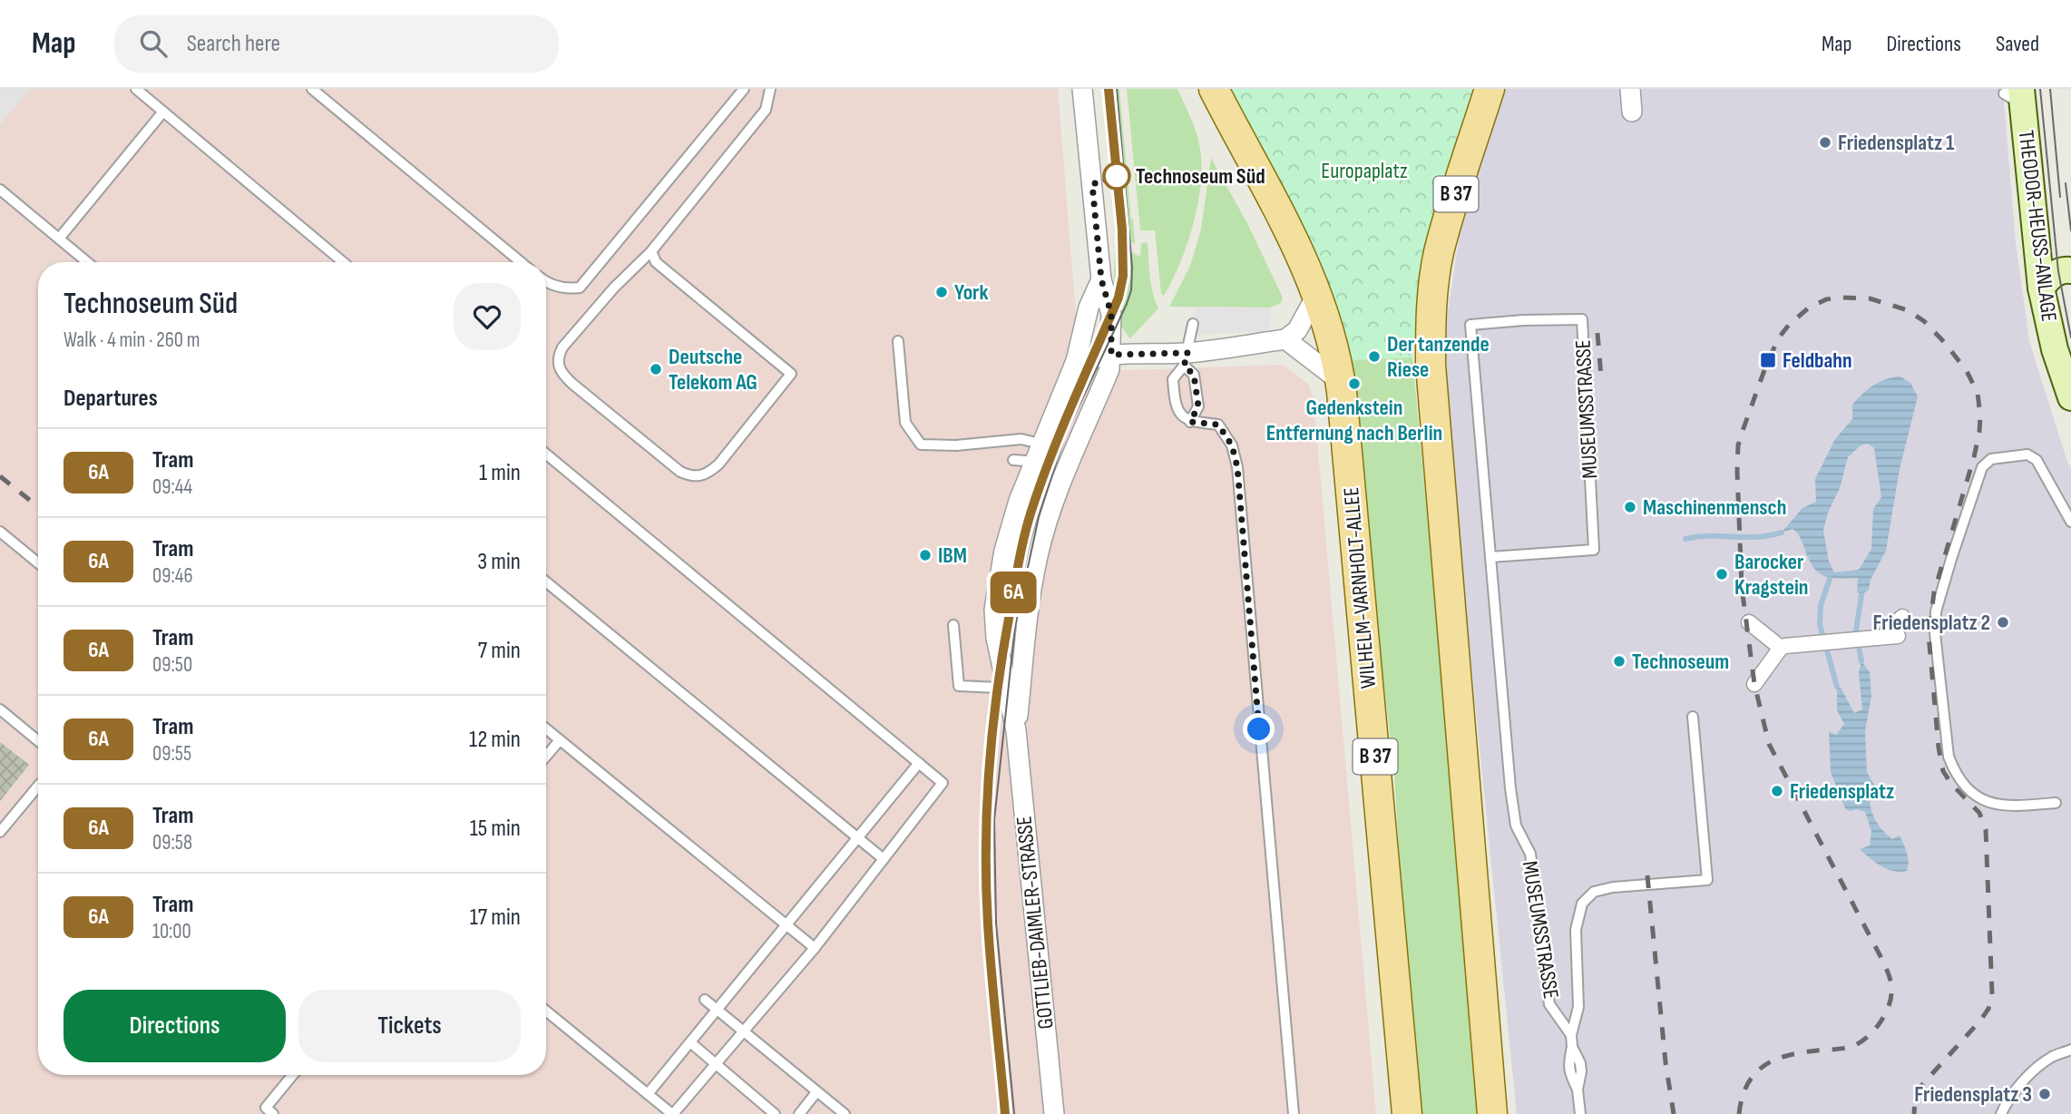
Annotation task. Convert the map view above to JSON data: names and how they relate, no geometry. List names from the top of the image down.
{
  "streets": {
    "main road": ["B 37", "THEODOR-HEUSS-ANLAGE", "WILHELM-VARNHOLT-ALLEE"],
    "street": ["GOTTLIEB-DAIMLER-STRASSE"],
    "lane": ["MUSEUMSSTRASSE"]
  },
  "parks": ["Europaplatz"],
  "places": {
    "other": [
      "Friedensplatz 1",
      "Technoseum Süd",
      "York",
      "Der tanzende Riese",
      "Deutsche Telekom AG",
      "Gedenkstein Entfernung nach Berlin",
      "Maschinenmensch",
      "IBM",
      "Barocker Kragstein",
      "Friedensplatz 2",
      "Technoseum",
      "Friedensplatz",
      "Friedensplatz 3"
    ],
    "transit": ["Feldbahn"]
  },
  "lines": ["tram line 6A"],
  "page": {
    "header": "Map",
    "search": "Search here",
    "nav": ["Map", "Directions", "Saved"],
    "on_map": "6A",
    "heading": [
      ["Technoseum Süd", "Walk · 4 min · 260 m"],
      "Departures"
    ],
    "list": [
      {
        "mark": "6A",
        "name": "Tram",
        "note": "09:44",
        "value": "1 min"
      },
      {
        "mark": "6A",
        "name": "Tram",
        "note": "09:46",
        "value": "3 min"
      },
      {
        "mark": "6A",
        "name": "Tram",
        "note": "09:50",
        "value": "7 min"
      },
      {
        "mark": "6A",
        "name": "Tram",
        "note": "09:55",
        "value": "12 min"
      },
      {
        "mark": "6A",
        "name": "Tram",
        "note": "09:58",
        "value": "15 min"
      },
      {
        "mark": "6A",
        "name": "Tram",
        "note": "10:00",
        "value": "17 min"
      }
    ],
    "buttons": ["Directions", "Tickets"]
  }
}
